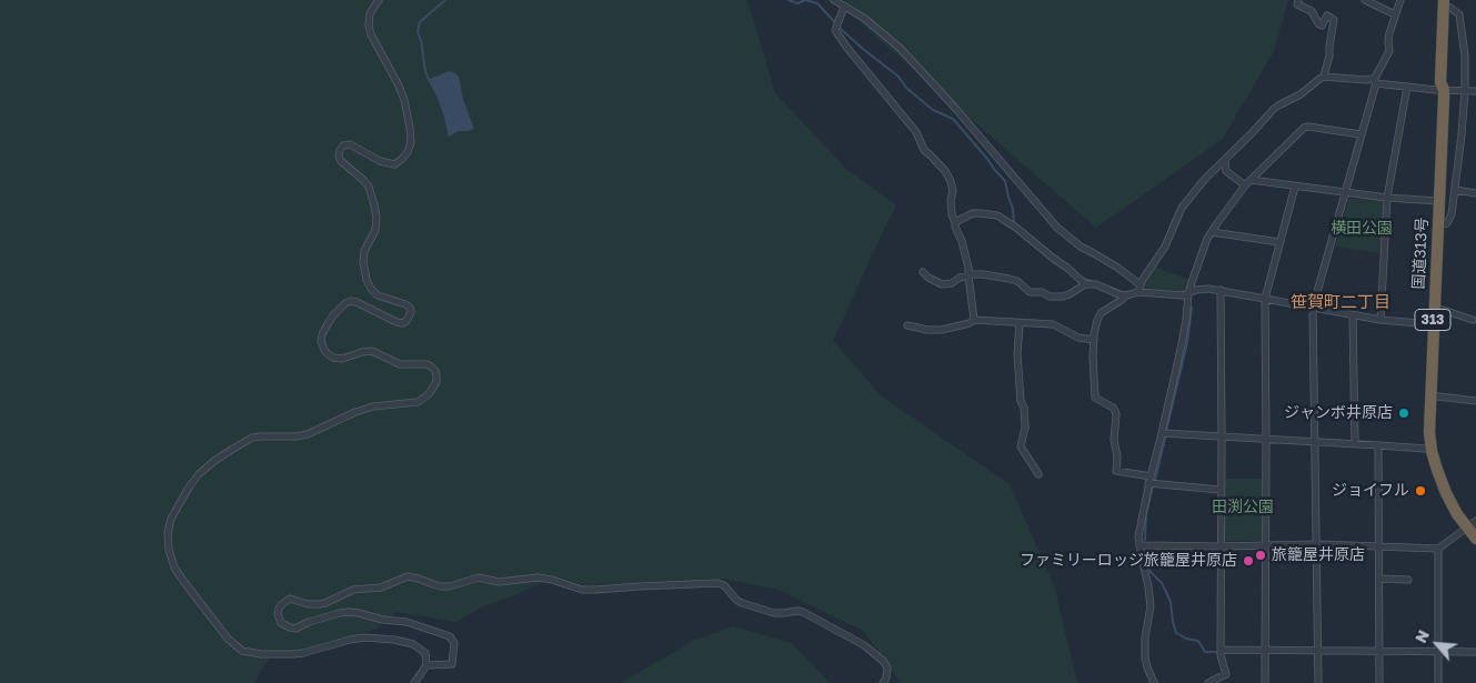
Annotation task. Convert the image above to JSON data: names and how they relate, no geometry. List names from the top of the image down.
{
  "streets": {
    "highway": ["国道313号", "313"]
  },
  "districts": ["笹賀町二丁目"],
  "parks": ["横田公園", "田渕公園"],
  "places": [
    "ジャンボ井原店",
    "ジョイフル",
    "旅籠屋井原店",
    "ファミリーロッジ旅籠屋井原店"
  ],
  "north": "top left"
}
